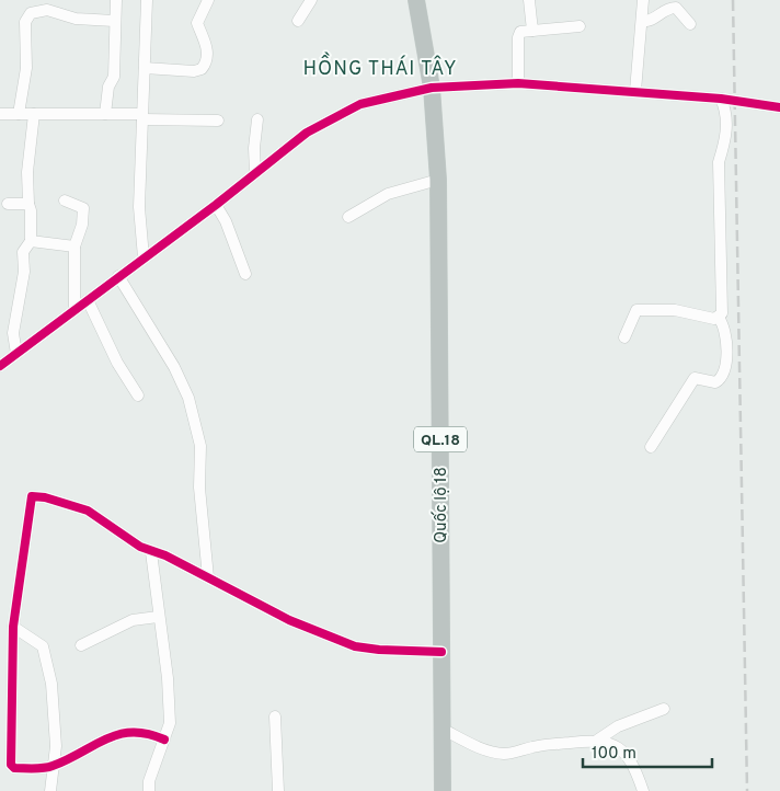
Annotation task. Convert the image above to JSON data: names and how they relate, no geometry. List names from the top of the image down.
{
  "streets": {
    "highway": ["QL.18", "Quốc lộ 18"]
  },
  "crossings": [
    ["QL.18", "Quốc lộ 18"]
  ],
  "districts": ["HỒNG THÁI TÂY"],
  "scale_bar": "100 m"
}
